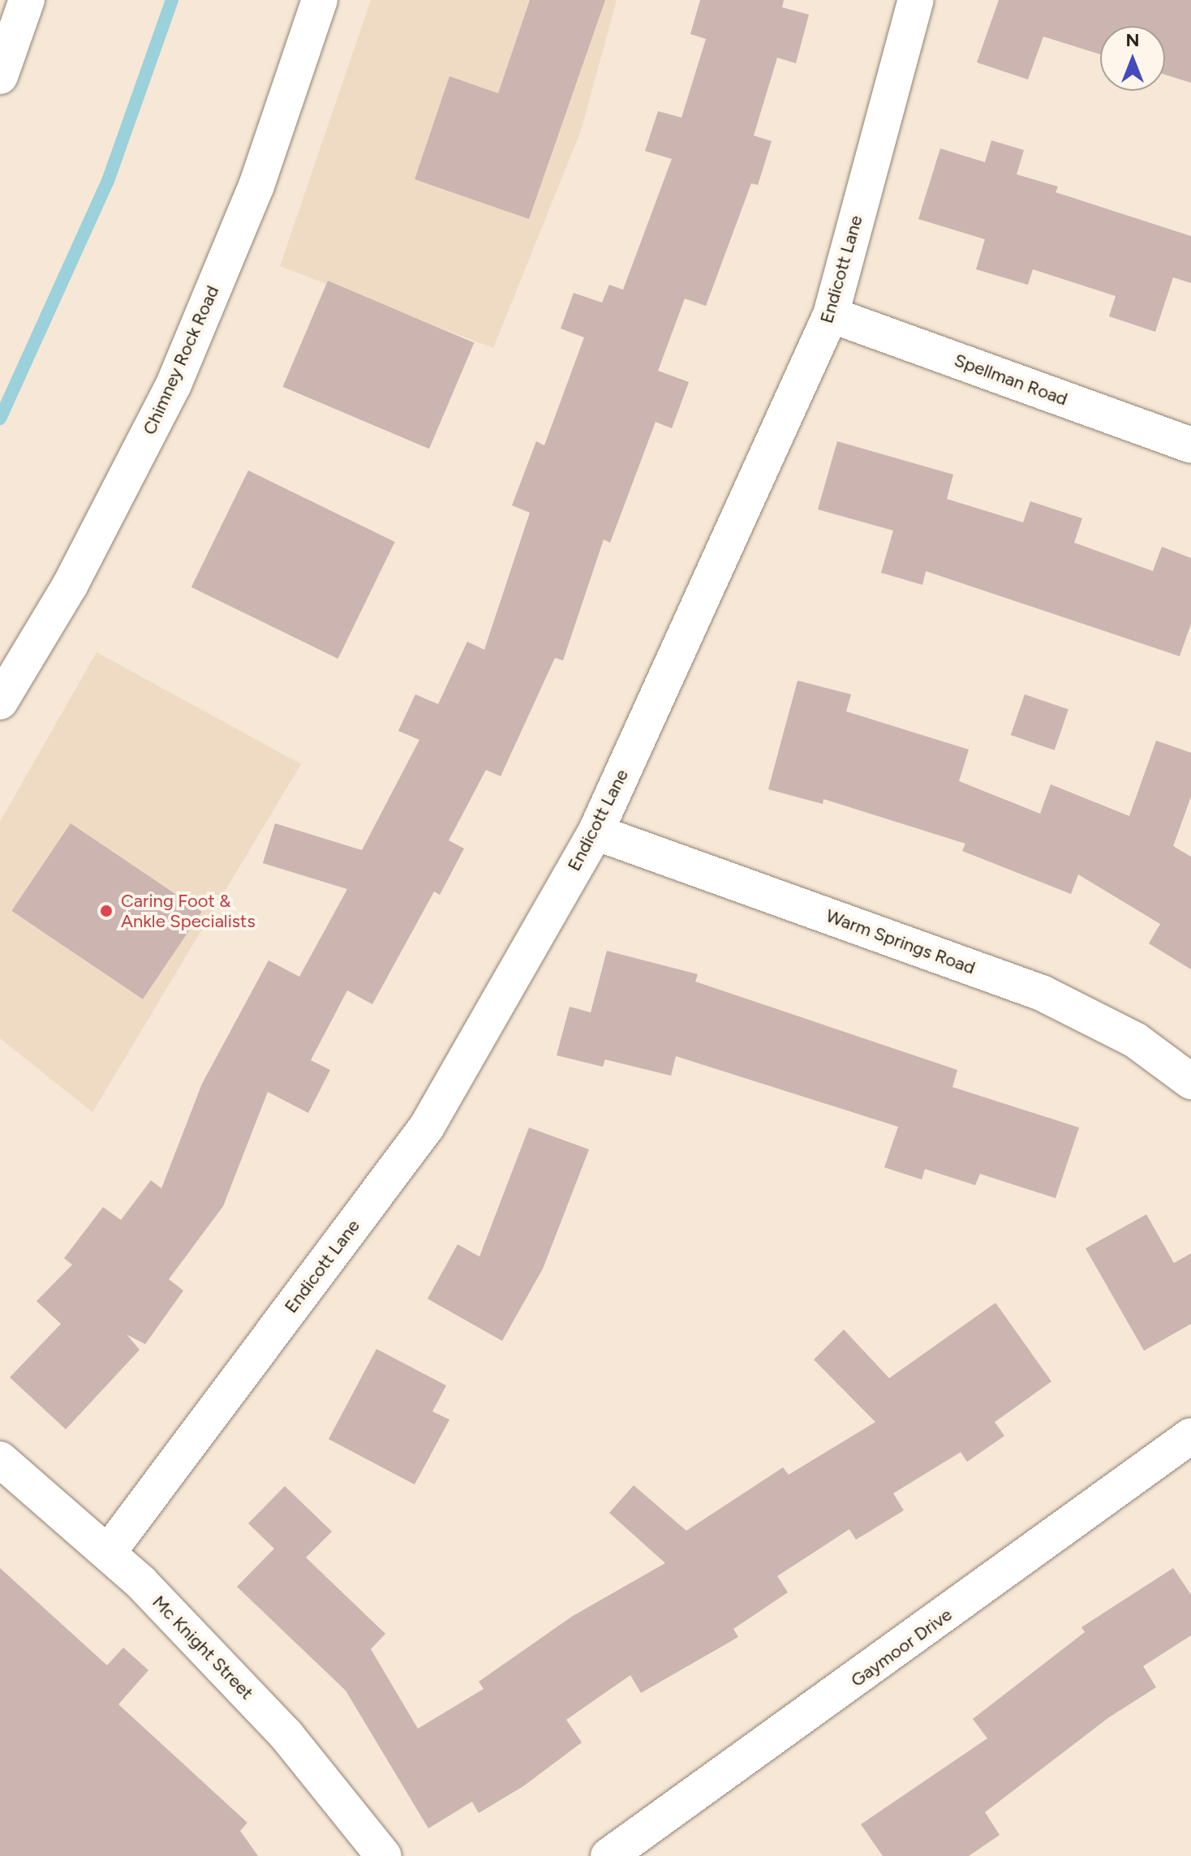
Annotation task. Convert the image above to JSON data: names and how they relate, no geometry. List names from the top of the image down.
{
  "streets": {
    "street": [
      "Endicott Lane",
      "Chimney Rock Road",
      "Spellman Road",
      "Warm Springs Road",
      "Mc Knight Street",
      "Gaymoor Drive"
    ]
  },
  "crossings": [
    ["Endicott Lane", "Spellman Road"],
    ["Endicott Lane", "Warm Springs Road"],
    ["Endicott Lane", "Mc Knight Street"]
  ],
  "places": ["Caring Foot & Ankle Specialists"],
  "north": "top"
}
